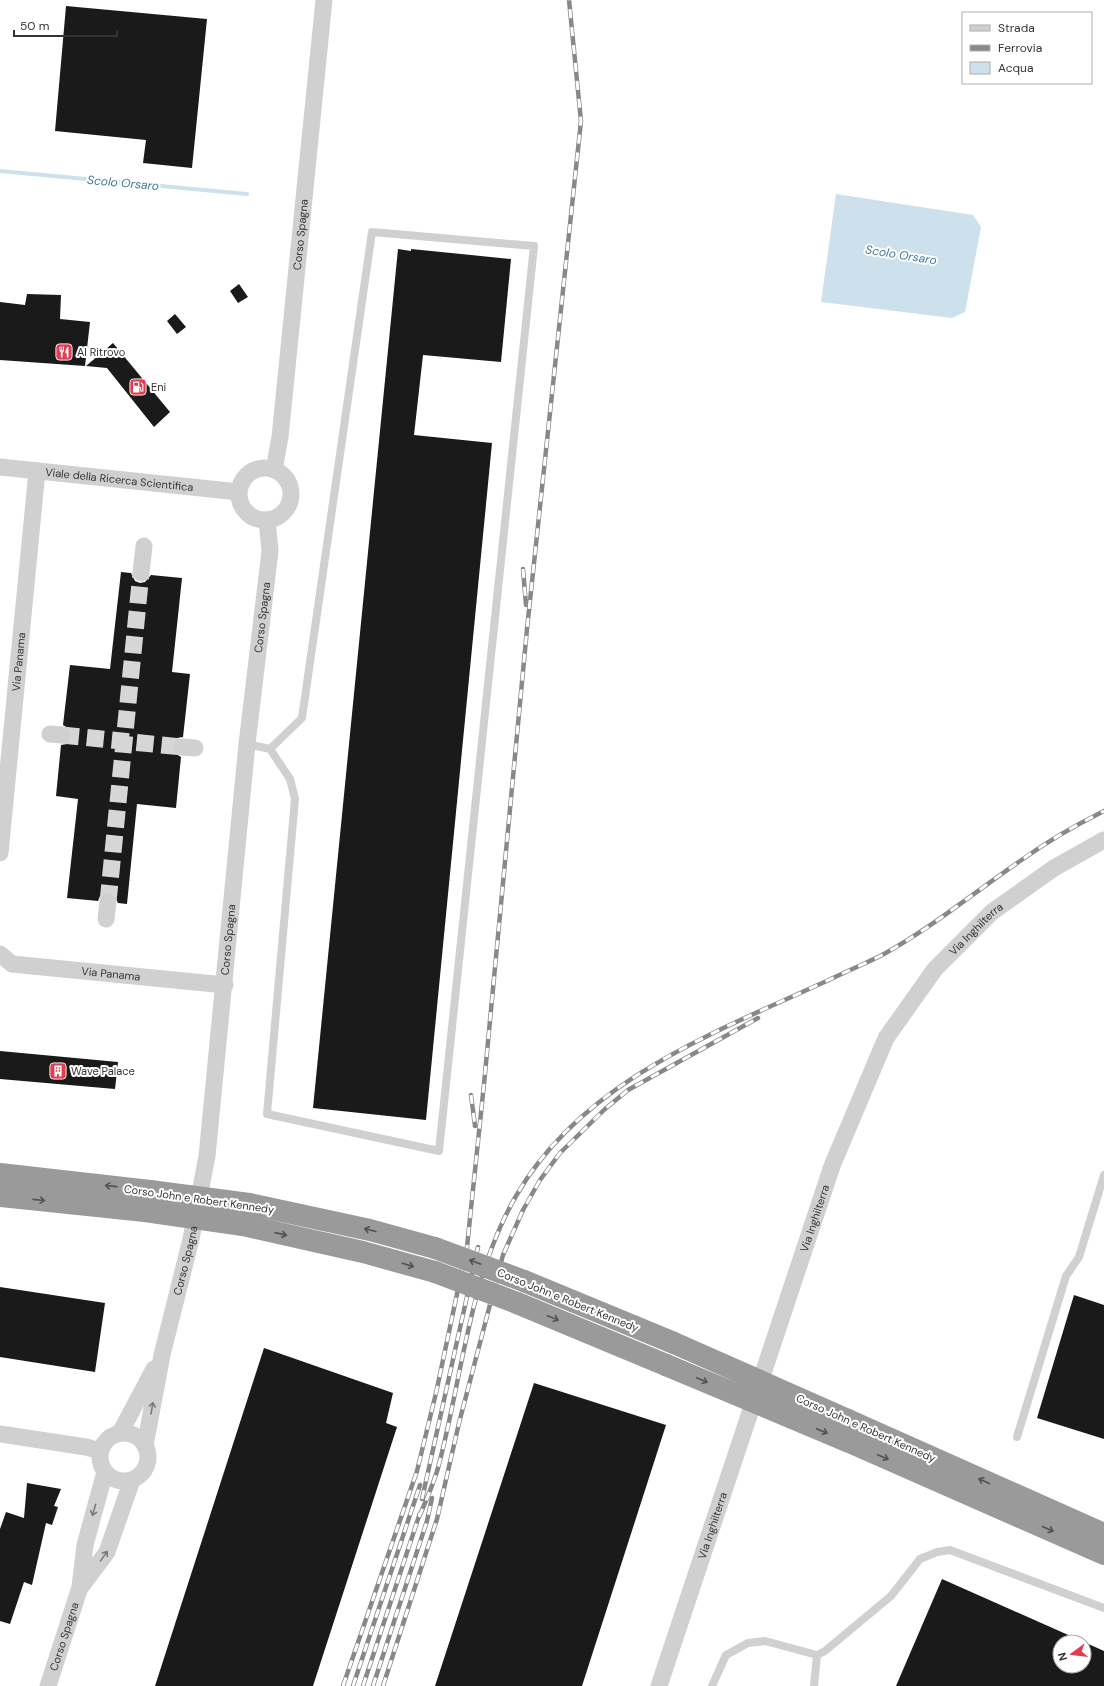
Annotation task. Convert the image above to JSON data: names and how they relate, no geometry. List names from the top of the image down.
{
  "streets": {
    "highway": ["Corso John e Robert Kennedy"],
    "street": [
      "Corso Spagna",
      "Viale della Ricerca Scientifica",
      "Via Panama",
      "Via Inghilterra"
    ]
  },
  "crossings": [
    ["Corso Spagna", "Viale della Ricerca Scientifica"],
    ["Corso Spagna", "Via Panama"],
    ["Viale della Ricerca Scientifica", "Via Panama"]
  ],
  "water": ["Scolo Orsaro"],
  "places": {
    "restaurant": ["Al Ritrovo"],
    "fuel station": ["Eni"],
    "building": ["Wave Palace"]
  },
  "legend": ["Strada", "Ferrovia", "Acqua"],
  "scale_bar": "50 m",
  "north": "left"
}
